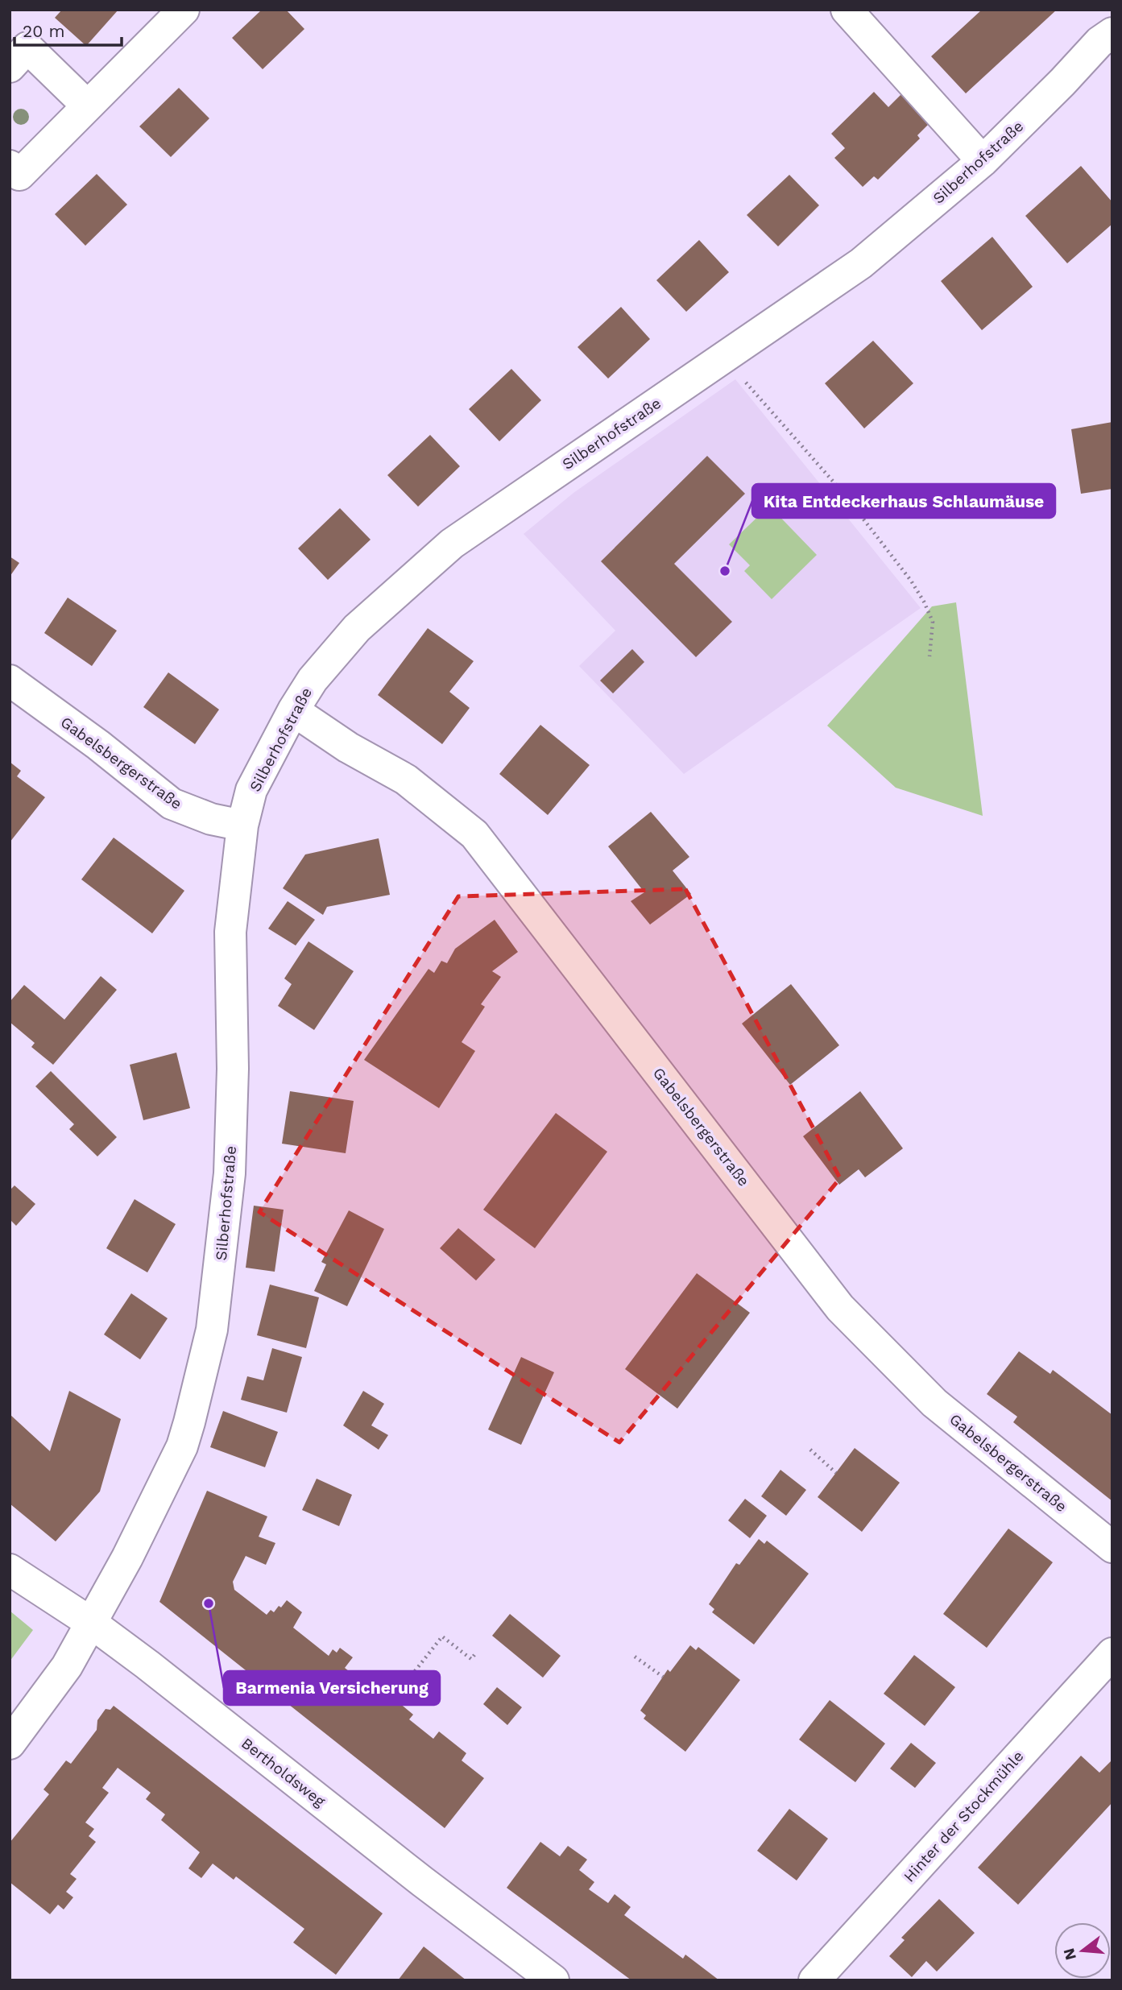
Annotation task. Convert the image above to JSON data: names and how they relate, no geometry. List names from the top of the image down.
{
  "streets": {
    "street": [
      "Silberhofstraße",
      "Gabelsbergerstraße",
      "Bertholdsweg",
      "Hinter der Stockmühle"
    ]
  },
  "crossings": [
    ["Silberhofstraße", "Gabelsbergerstraße"],
    ["Silberhofstraße", "Bertholdsweg"]
  ],
  "places": ["Kita Entdeckerhaus Schlaumäuse", "Barmenia Versicherung"],
  "scale_bar": "20 m",
  "north": "left"
}
